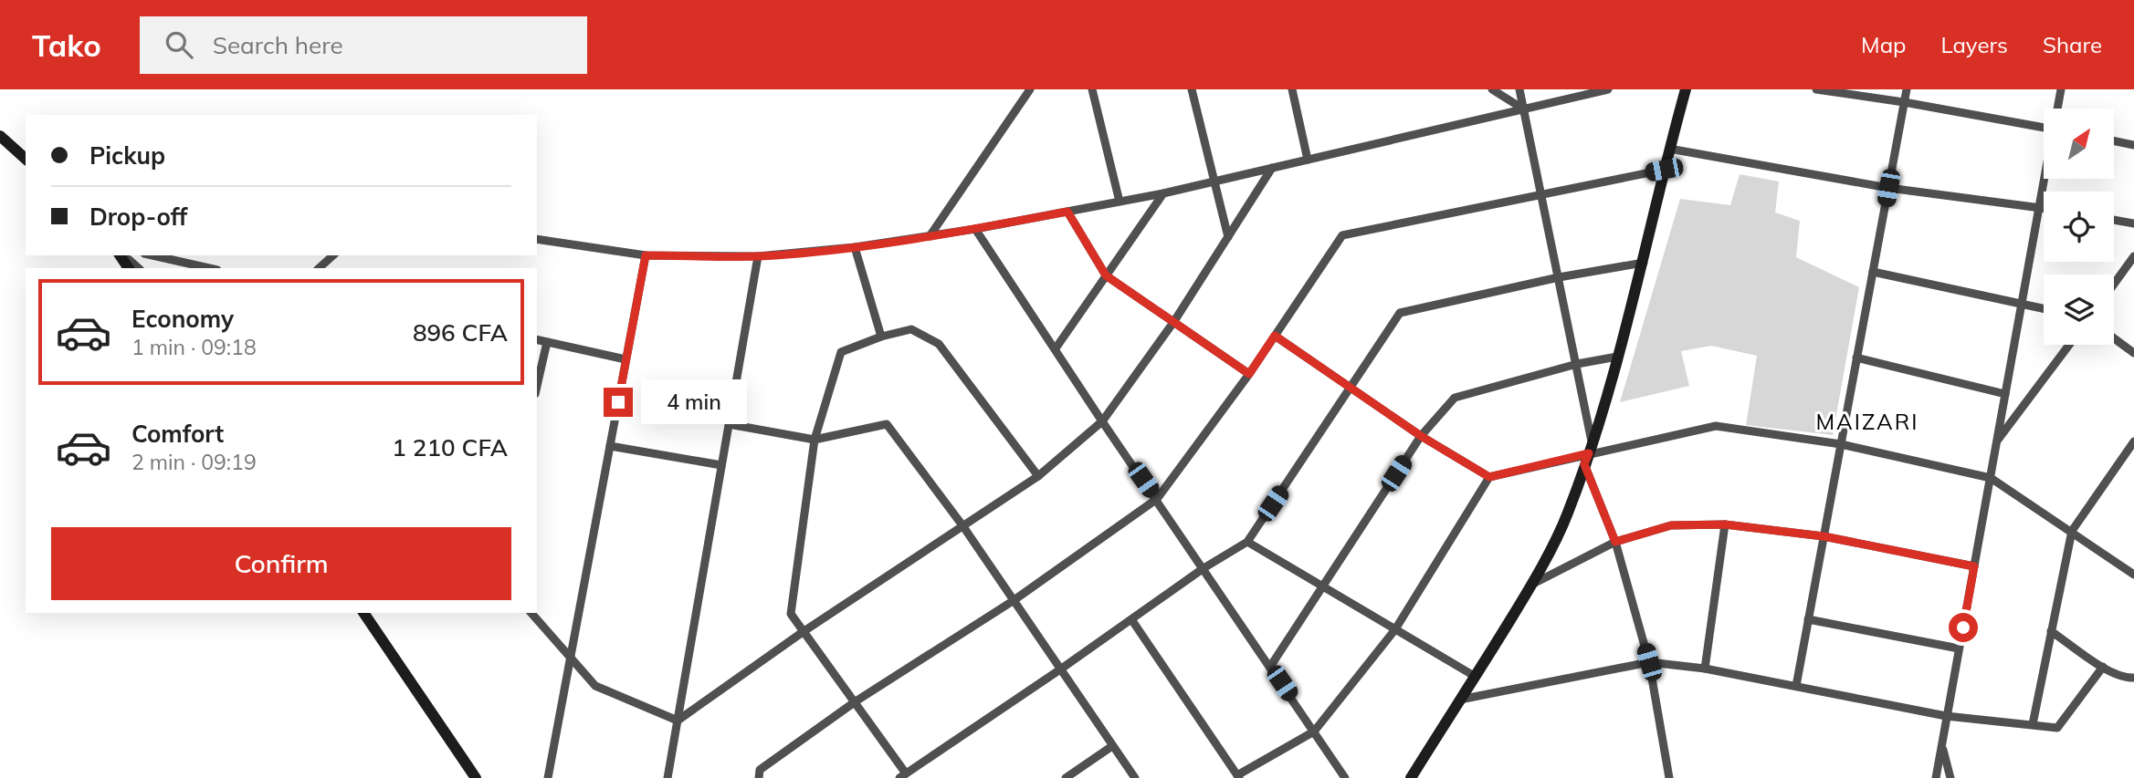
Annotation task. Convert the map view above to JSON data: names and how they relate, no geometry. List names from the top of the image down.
{
  "districts": ["MAIZARI"],
  "north": "top right",
  "page": {
    "header": "Tako",
    "search": "Search here",
    "nav": ["Map", "Layers", "Share"],
    "banner": ["Pickup", "Drop-off"],
    "list": [
      {
        "name": "Economy",
        "note": "1 min · 09:18",
        "value": "896 CFA"
      },
      {
        "name": "Comfort",
        "note": "2 min · 09:19",
        "value": "1 210 CFA"
      }
    ],
    "bubble": "4 min",
    "buttons": "Confirm"
  }
}
